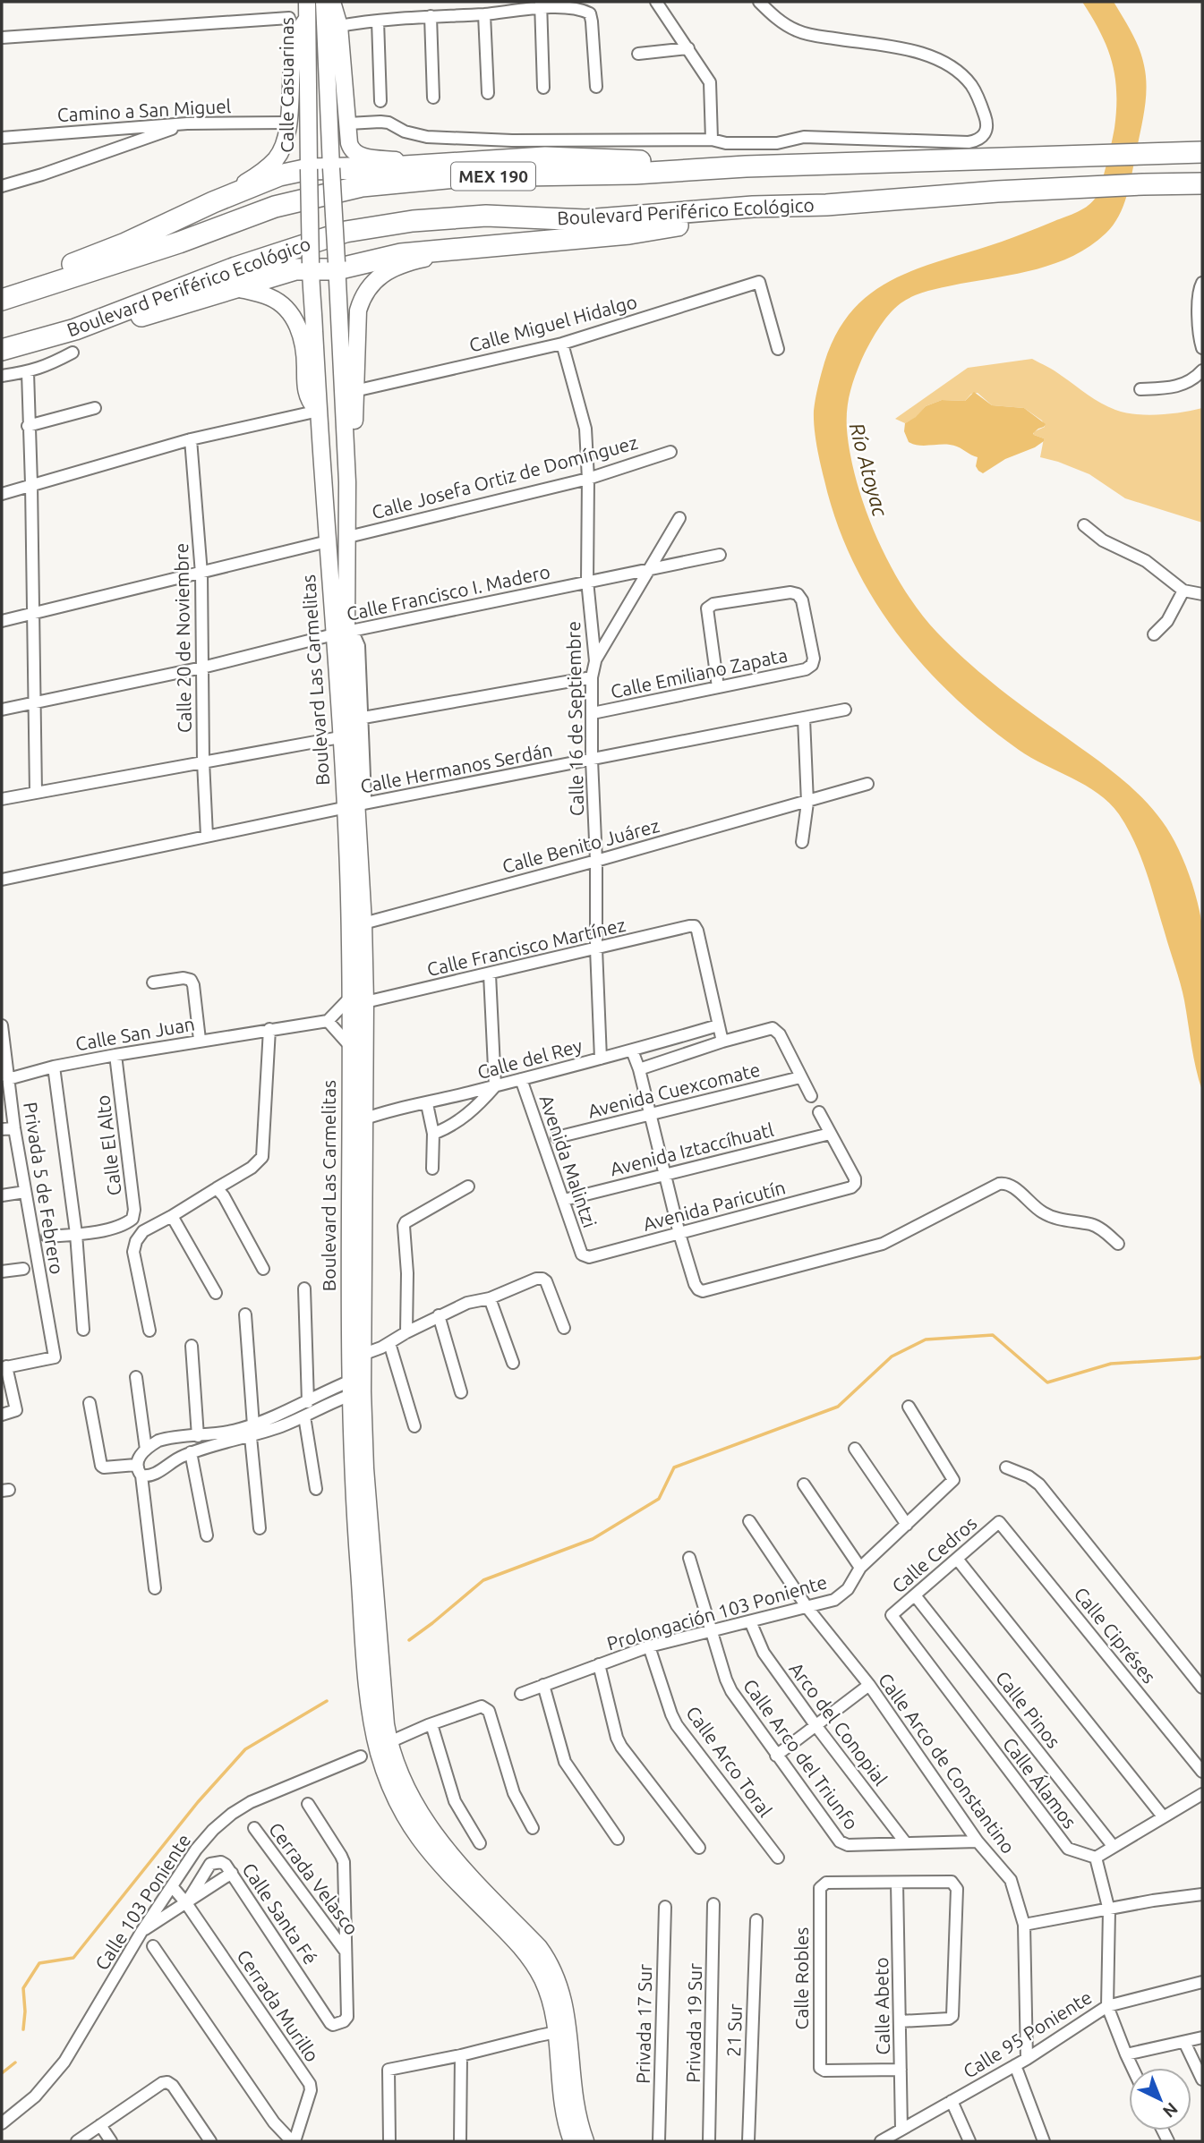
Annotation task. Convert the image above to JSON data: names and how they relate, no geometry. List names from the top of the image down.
{
  "streets": {
    "highway": ["MEX 190", "Boulevard Periférico Ecológico"],
    "main road": ["Calle Casuarinas", "Boulevard Las Carmelitas"],
    "street": [
      "Camino a San Miguel",
      "Calle Miguel Hidalgo",
      "Calle Josefa Ortiz de Domínguez",
      "Calle Francisco I. Madero",
      "Calle 20 de Noviembre",
      "Calle Emiliano Zapata",
      "Calle 16 de Septiembre",
      "Calle Hermanos Serdán",
      "Calle Benito Juárez",
      "Calle Francisco Martínez",
      "Calle San Juan",
      "Calle del Rey",
      "Avenida Cuexcomate",
      "Calle El Alto",
      "Avenida Iztaccíhuatl",
      "Avenida Malintzi",
      "Privada 5 de Febrero",
      "Avenida Paricutín",
      "Calle Cedros",
      "Prolongación 103 Poniente",
      "Calle Cipréses",
      "Calle Pinos",
      "Arco del Conopial",
      "Calle Arco del Triunfo",
      "Calle Arco Toral",
      "Calle Arco de Constantino",
      "Calle Álamos",
      "Cerrada Velasco",
      "Calle 103 Poniente",
      "Calle Santa Fé",
      "Calle Robles",
      "Cerrada Murillo",
      "Calle Abeto",
      "Privada 19 Sur",
      "Privada 17 Sur",
      "21 Sur",
      "Calle 95 Poniente"
    ]
  },
  "crossings": [
    ["Calle Casuarinas", "Boulevard Las Carmelitas"],
    ["Calle Miguel Hidalgo", "Calle 16 de Septiembre"],
    ["Calle Josefa Ortiz de Domínguez", "Boulevard Las Carmelitas"],
    ["Calle Josefa Ortiz de Domínguez", "Calle 16 de Septiembre"],
    ["Calle Francisco I. Madero", "Calle 20 de Noviembre"],
    ["Calle Francisco I. Madero", "Boulevard Las Carmelitas"],
    ["Calle Francisco I. Madero", "Calle 16 de Septiembre"],
    ["Calle 20 de Noviembre", "Calle Hermanos Serdán"],
    ["Calle Emiliano Zapata", "Calle 16 de Septiembre"],
    ["Boulevard Las Carmelitas", "Calle Hermanos Serdán"],
    ["Boulevard Las Carmelitas", "Calle Benito Juárez"],
    ["Boulevard Las Carmelitas", "Calle Francisco Martínez"],
    ["Boulevard Las Carmelitas", "Calle del Rey"],
    ["Calle 16 de Septiembre", "Calle Hermanos Serdán"],
    ["Calle 16 de Septiembre", "Calle Benito Juárez"],
    ["Calle 16 de Septiembre", "Calle Francisco Martínez"],
    ["Calle 16 de Septiembre", "Calle del Rey"],
    ["Calle Francisco Martínez", "Calle del Rey"],
    ["Calle San Juan", "Calle El Alto"],
    ["Calle San Juan", "Privada 5 de Febrero"],
    ["Calle del Rey", "Avenida Malintzi"],
    ["Avenida Iztaccíhuatl", "Avenida Malintzi"],
    ["Avenida Iztaccíhuatl", "Avenida Paricutín"],
    ["Avenida Malintzi", "Avenida Paricutín"],
    ["Calle Cedros", "Calle Cipréses"],
    ["Calle Cedros", "Calle Pinos"],
    ["Calle Cedros", "Calle Álamos"],
    ["Prolongación 103 Poniente", "Arco del Conopial"],
    ["Prolongación 103 Poniente", "Calle Arco del Triunfo"],
    ["Prolongación 103 Poniente", "Calle Arco Toral"],
    ["Prolongación 103 Poniente", "Calle Arco de Constantino"],
    ["Arco del Conopial", "Calle Arco del Triunfo"],
    ["Calle Arco del Triunfo", "Calle Arco de Constantino"],
    ["Calle Arco de Constantino", "Calle 95 Poniente"],
    ["Cerrada Velasco", "Calle Santa Fé"],
    ["Calle 103 Poniente", "Cerrada Murillo"],
    ["Calle Santa Fé", "Cerrada Murillo"],
    ["Calle Robles", "Calle Abeto"],
    ["Calle Abeto", "Calle 95 Poniente"]
  ],
  "water": ["Río Atoyac"],
  "north": "bottom right"
}
